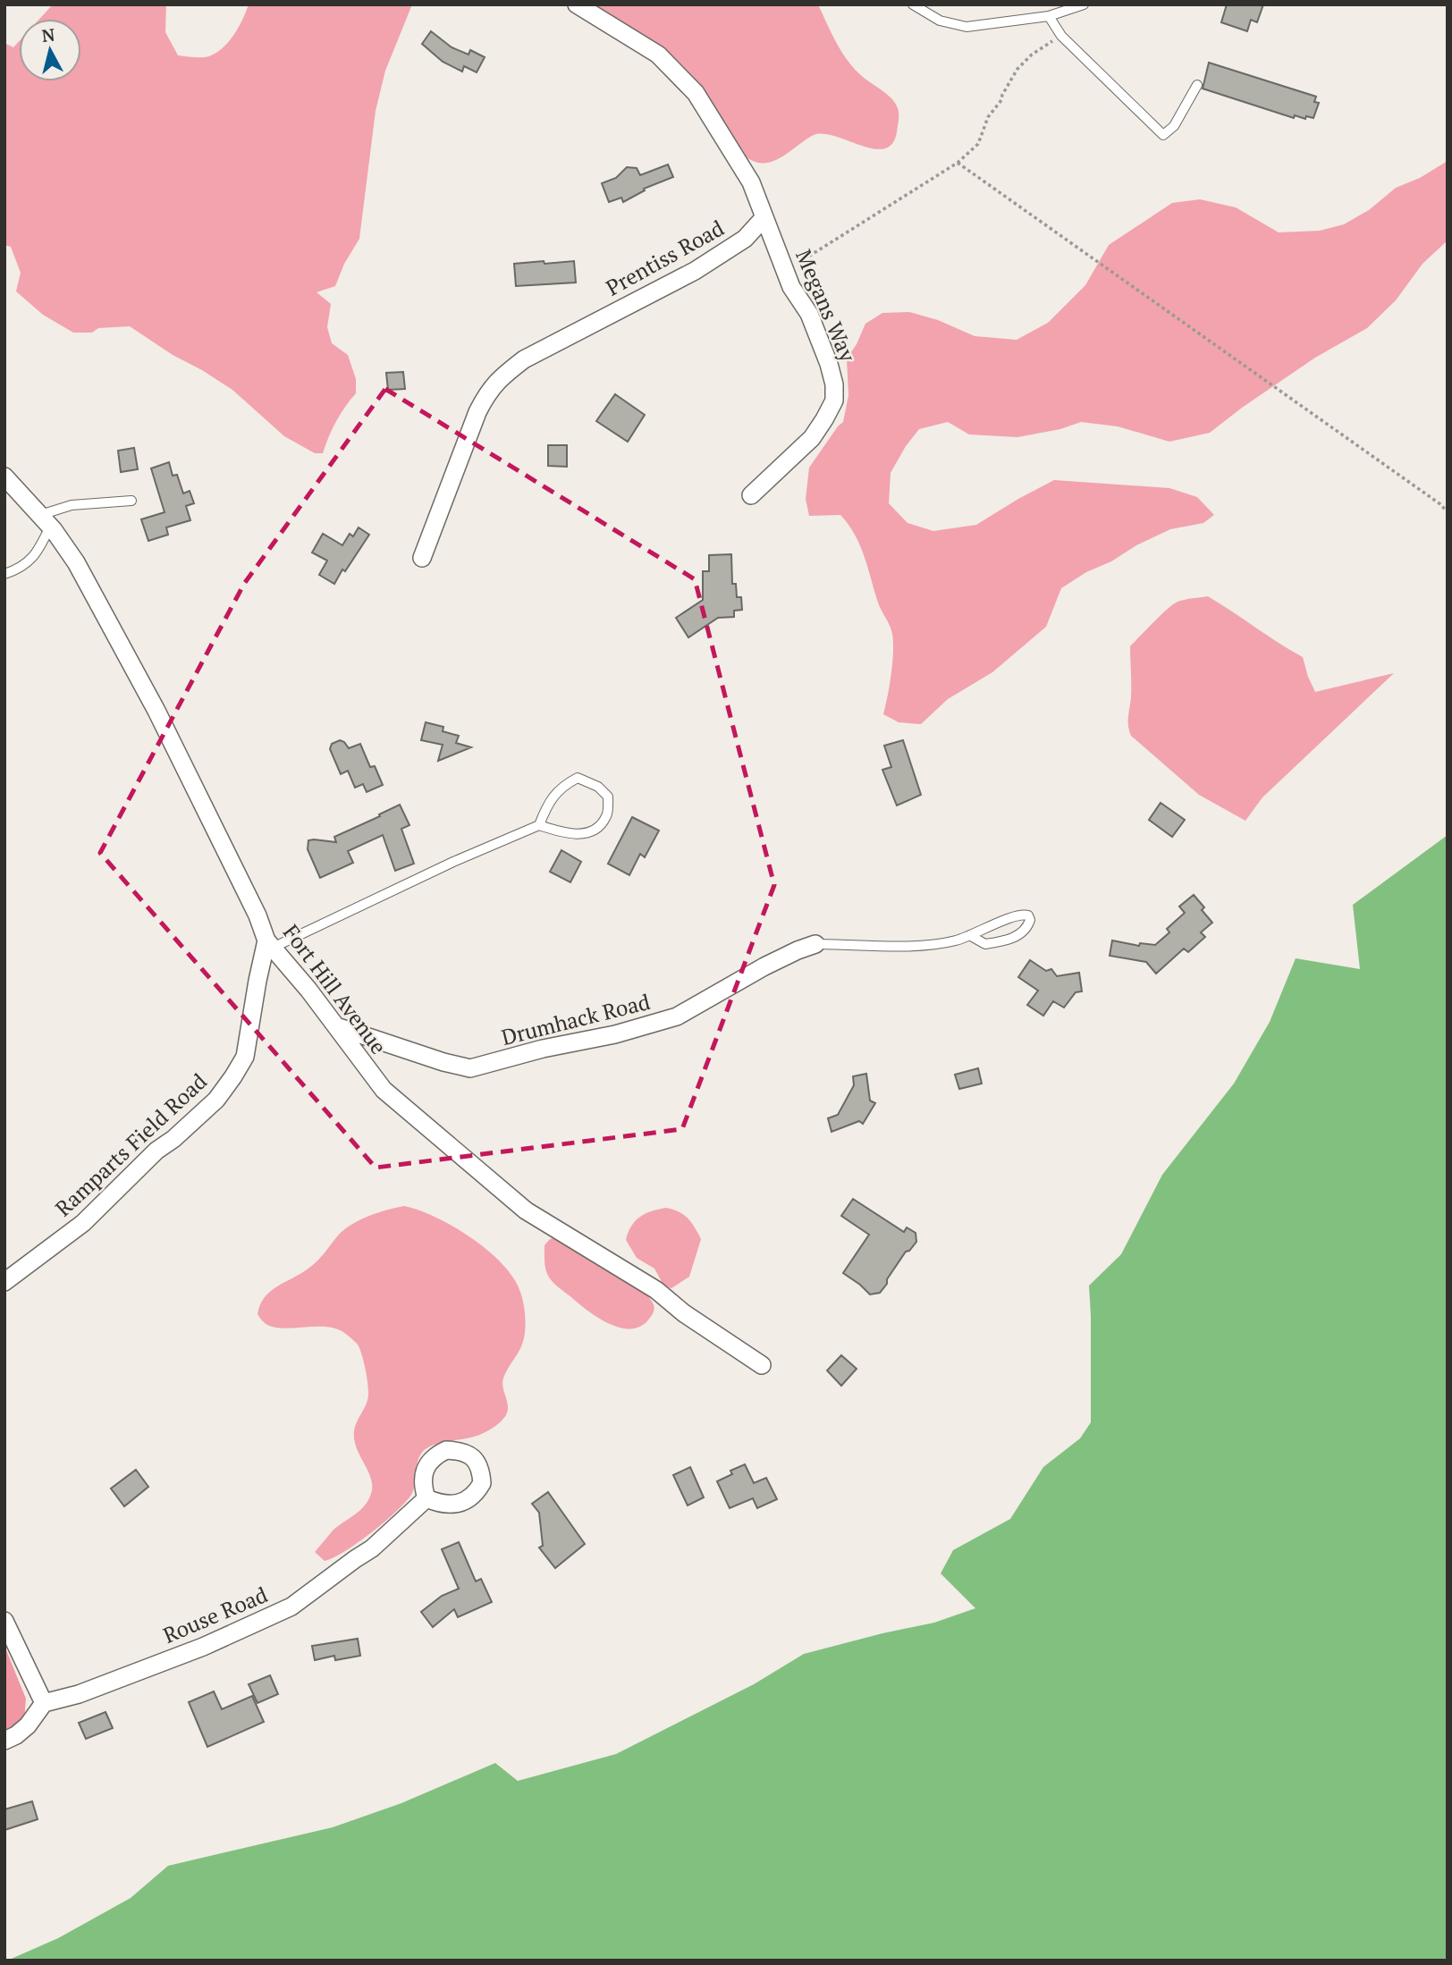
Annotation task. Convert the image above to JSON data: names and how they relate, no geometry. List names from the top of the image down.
{
  "streets": {
    "street": [
      "Prentiss Road",
      "Megans Way",
      "Fort Hill Avenue",
      "Drumhack Road",
      "Ramparts Field Road",
      "Rouse Road"
    ]
  },
  "crossings": [
    ["Prentiss Road", "Megans Way"],
    ["Fort Hill Avenue", "Drumhack Road"],
    ["Fort Hill Avenue", "Ramparts Field Road"]
  ],
  "north": "top"
}
